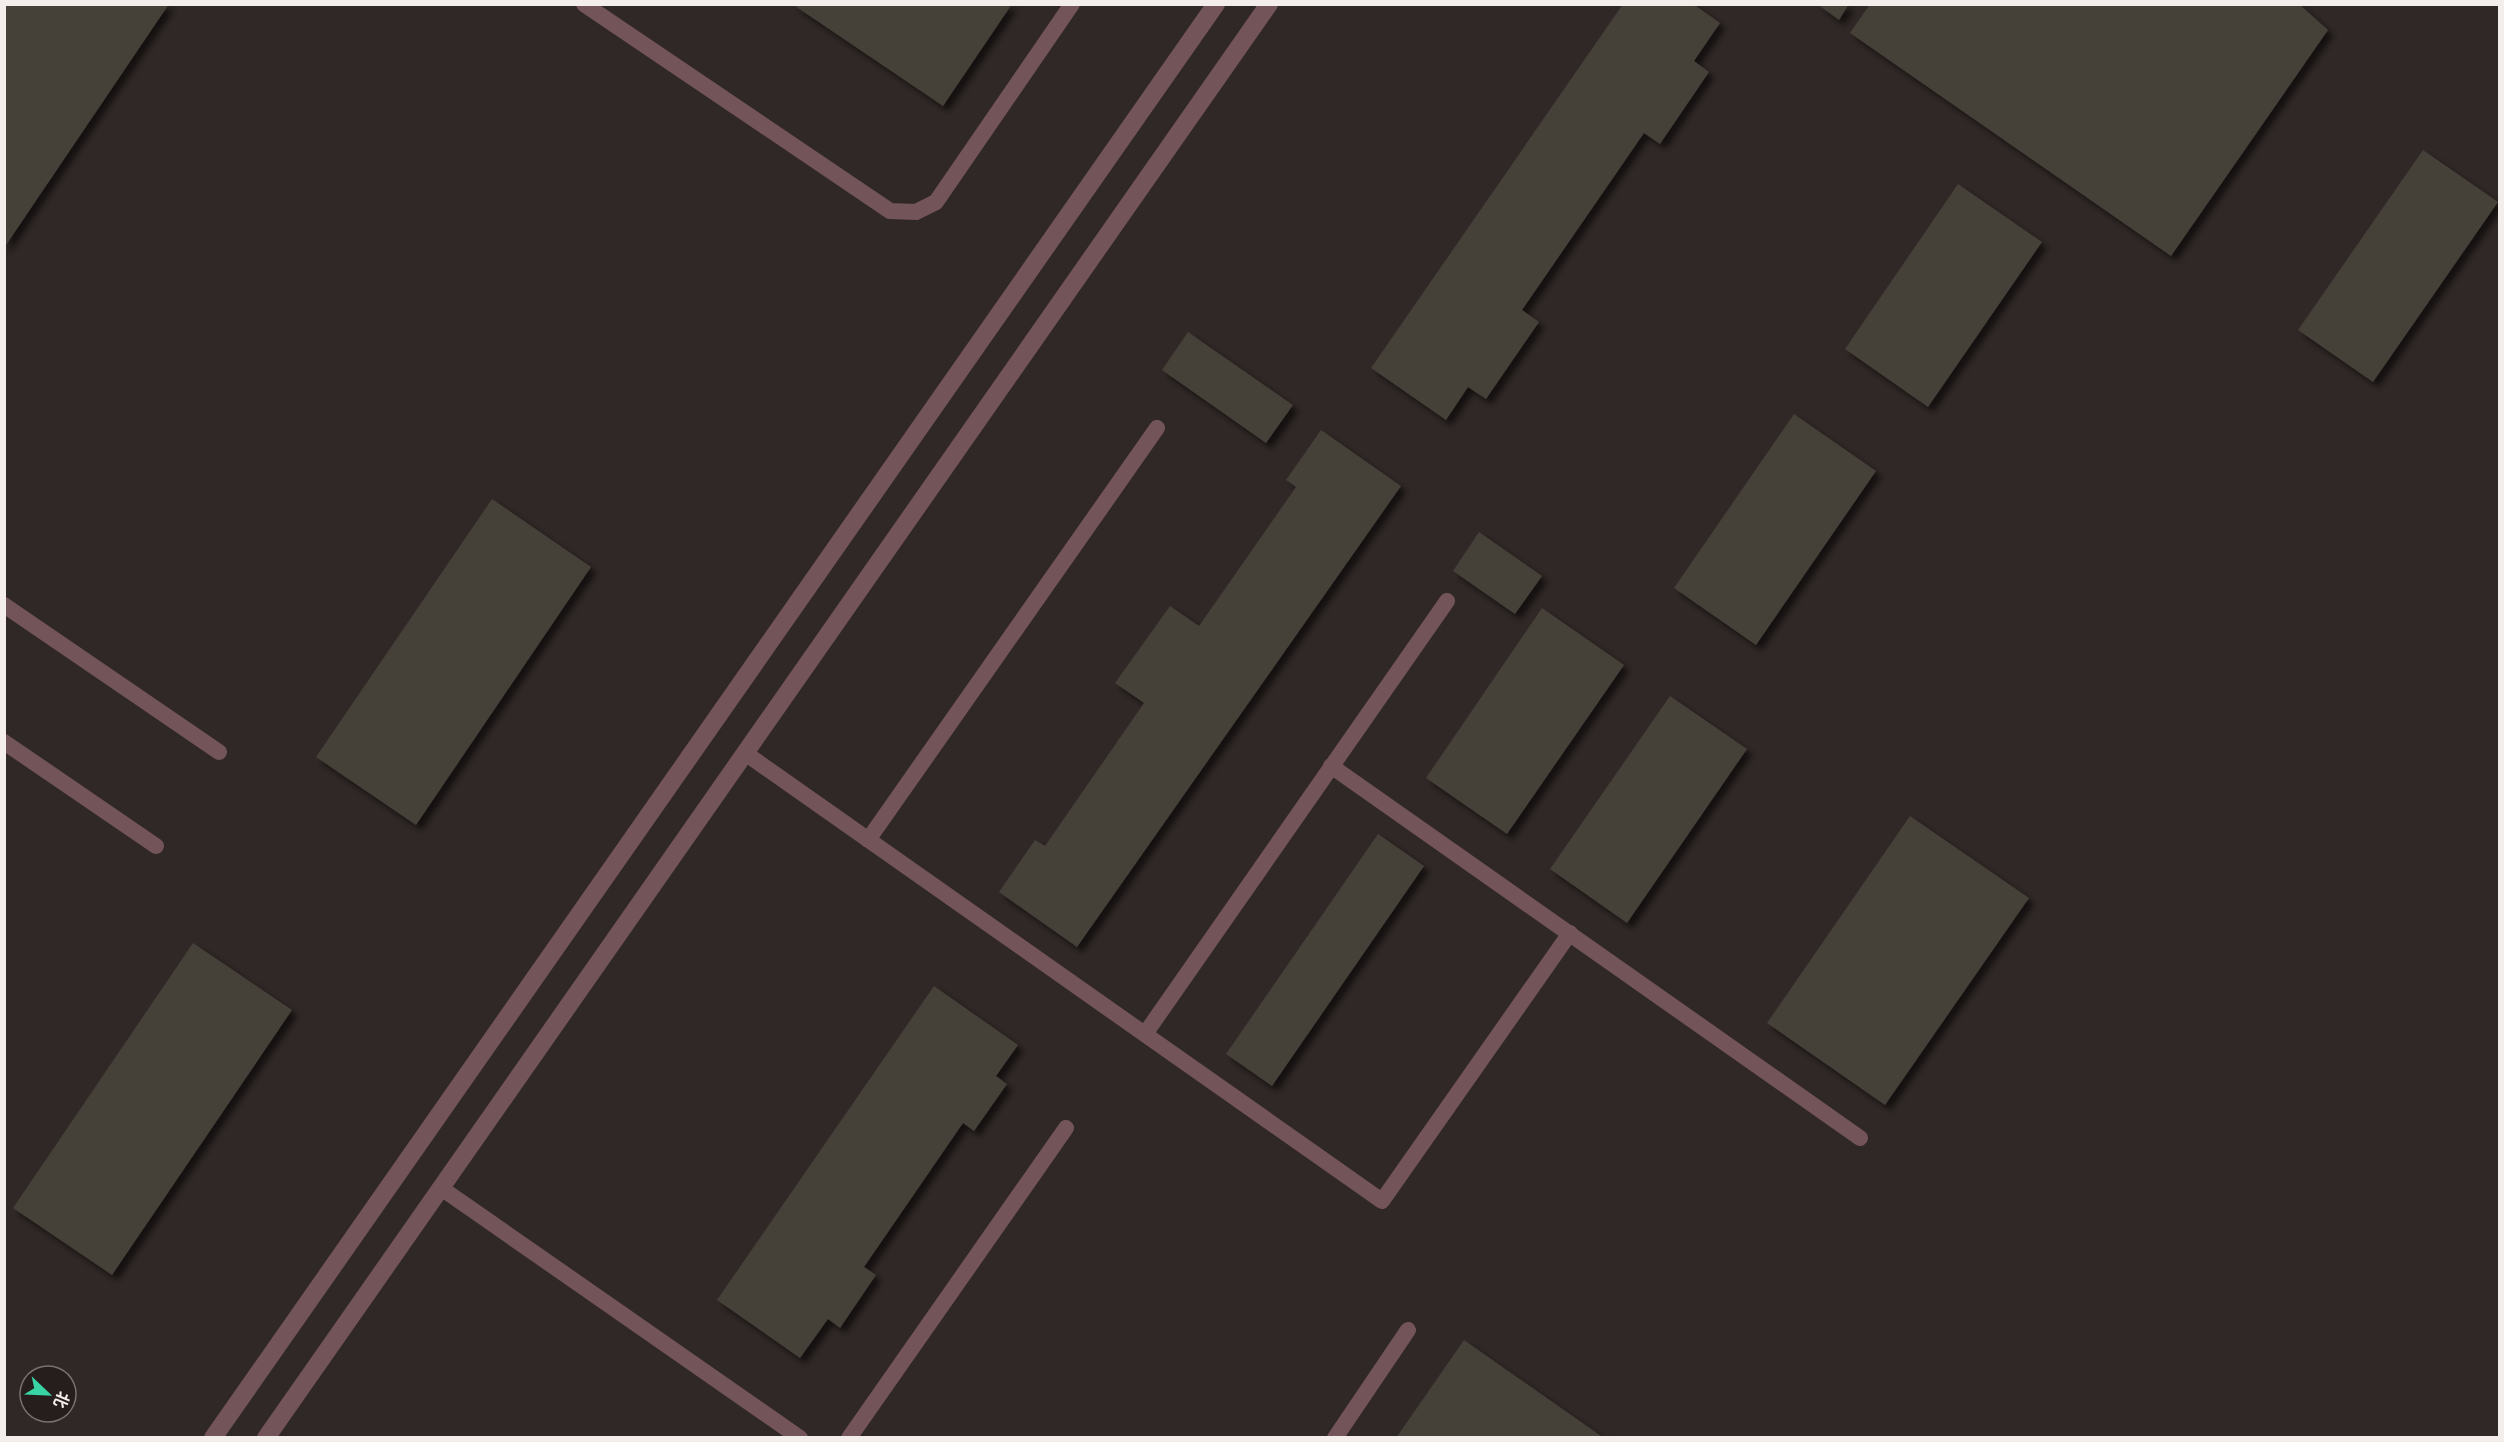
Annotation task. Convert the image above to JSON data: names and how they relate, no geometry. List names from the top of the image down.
{
  "north": "bottom right"
}
